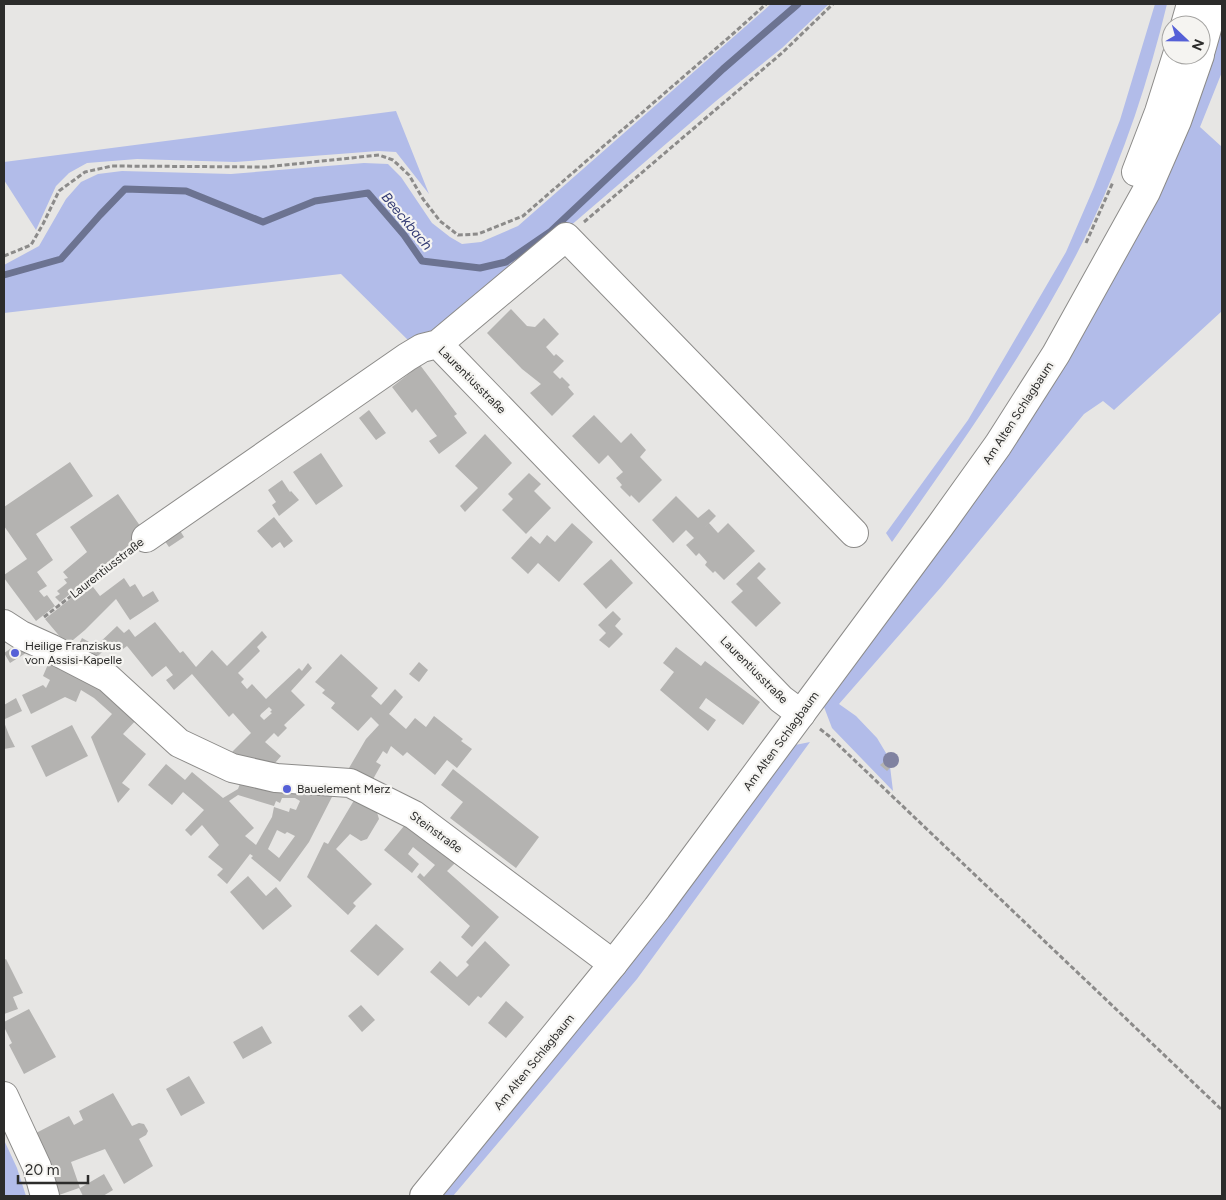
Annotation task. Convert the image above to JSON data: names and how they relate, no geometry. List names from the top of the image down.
{
  "streets": {
    "street": ["Laurentiusstraße", "Am Alten Schlagbaum", "Steinstraße"]
  },
  "crossings": [
    ["Laurentiusstraße", "Am Alten Schlagbaum"],
    ["Laurentiusstraße", "Steinstraße"],
    ["Am Alten Schlagbaum", "Steinstraße"]
  ],
  "water": ["Beeckbach"],
  "places": ["Heilige Franziskus von Assisi-Kapelle", "Bauelement Merz"],
  "scale_bar": "20 m",
  "north": "right"
}
